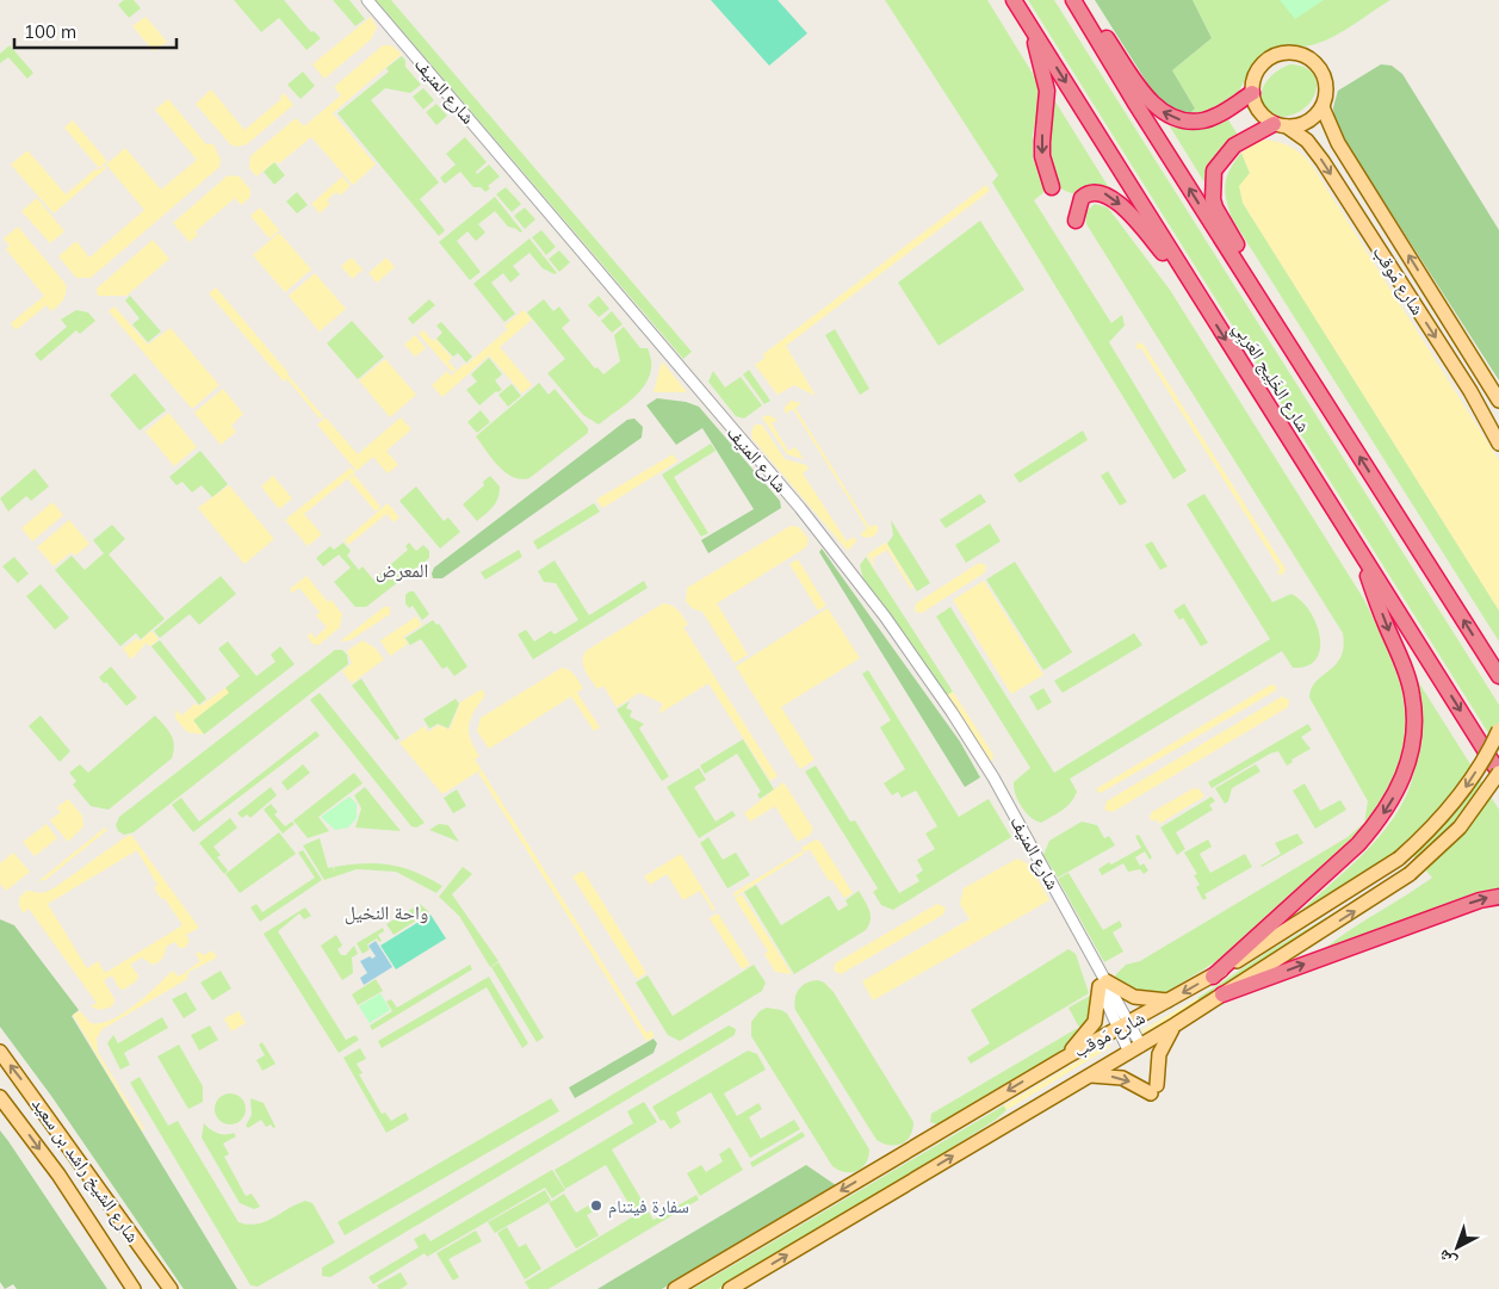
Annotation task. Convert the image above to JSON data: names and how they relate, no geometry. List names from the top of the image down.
{
  "streets": {
    "highway": ["شارع الخَلِيج العَربِي"],
    "main road": ["شارع مَوقب", "شارع الشيخ راشد بن سعيد"],
    "street": ["شارع المنيف"]
  },
  "crossings": [
    ["شارع المنيف", "شارع مَوقب"],
    ["شارع مَوقب", "شارع الخَلِيج العَربِي"]
  ],
  "districts": ["المعرض", "واحة النخيل"],
  "places": ["سفارة فيتنام"],
  "scale_bar": "100 m",
  "north": "bottom left"
}
